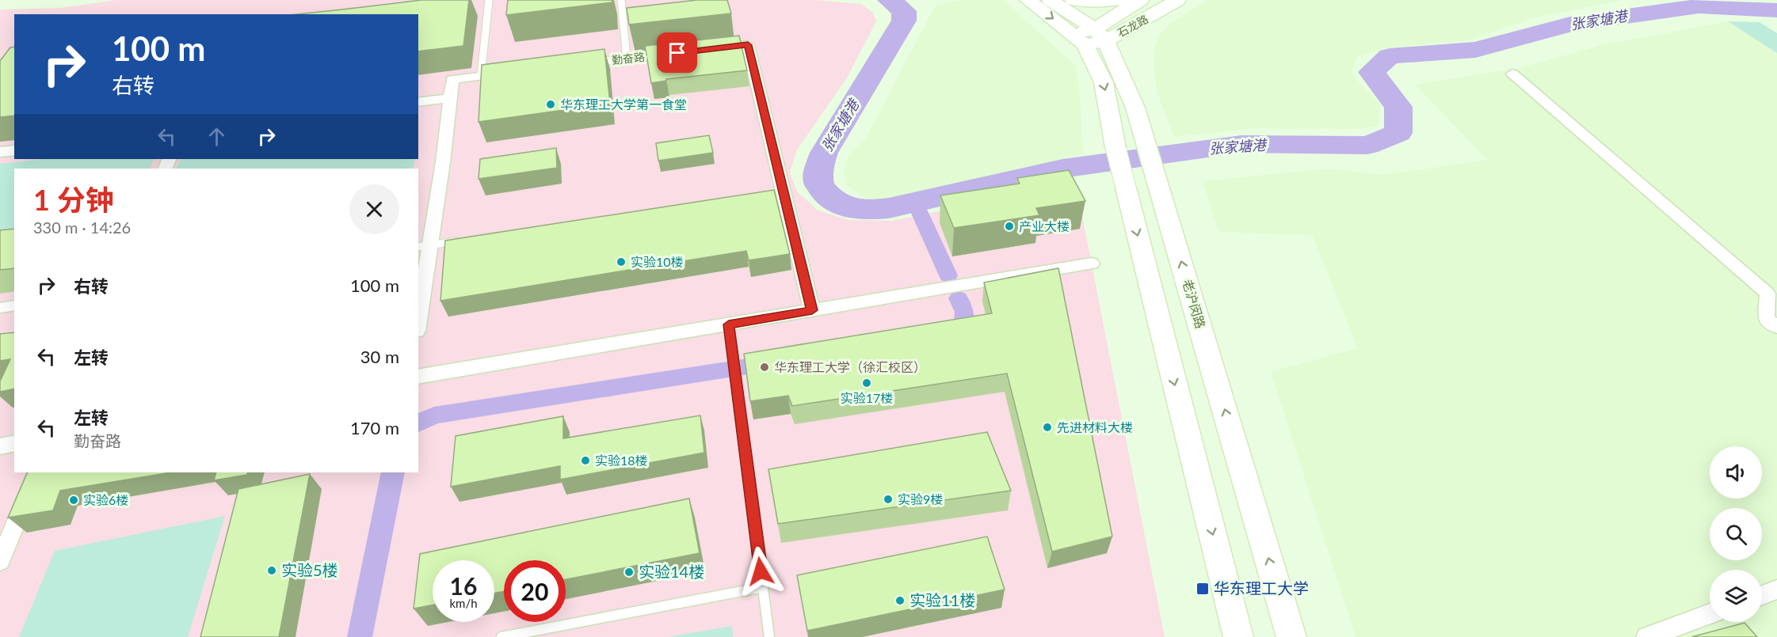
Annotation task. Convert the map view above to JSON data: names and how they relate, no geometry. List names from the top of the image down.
{
  "streets": {
    "main road": ["石龙路", "老沪闵路"],
    "street": ["勤奋路"]
  },
  "crossings": [
    ["石龙路", "老沪闵路"]
  ],
  "water": ["张家塘港"],
  "places": {
    "other": [
      "华东理工大学第一食堂",
      "产业大楼",
      "实验10楼",
      "华东理工大学（徐汇校区）",
      "实验17楼",
      "先进材料大楼",
      "实验18楼",
      "实验9楼",
      "实验6楼",
      "实验5楼",
      "实验14楼",
      "实验11楼"
    ],
    "transit": ["华东理工大学"]
  },
  "page": {
    "turn": ["100 m", "右转"],
    "heading": ["1 分钟", "330 m · 14:26"],
    "list": [
      {
        "name": "右转",
        "value": "100 m"
      },
      {
        "name": "左转",
        "value": "30 m"
      },
      {
        "name": "左转",
        "note": "勤奋路",
        "value": "170 m"
      }
    ],
    "speed": "16 km/h",
    "limit": "20"
  }
}
